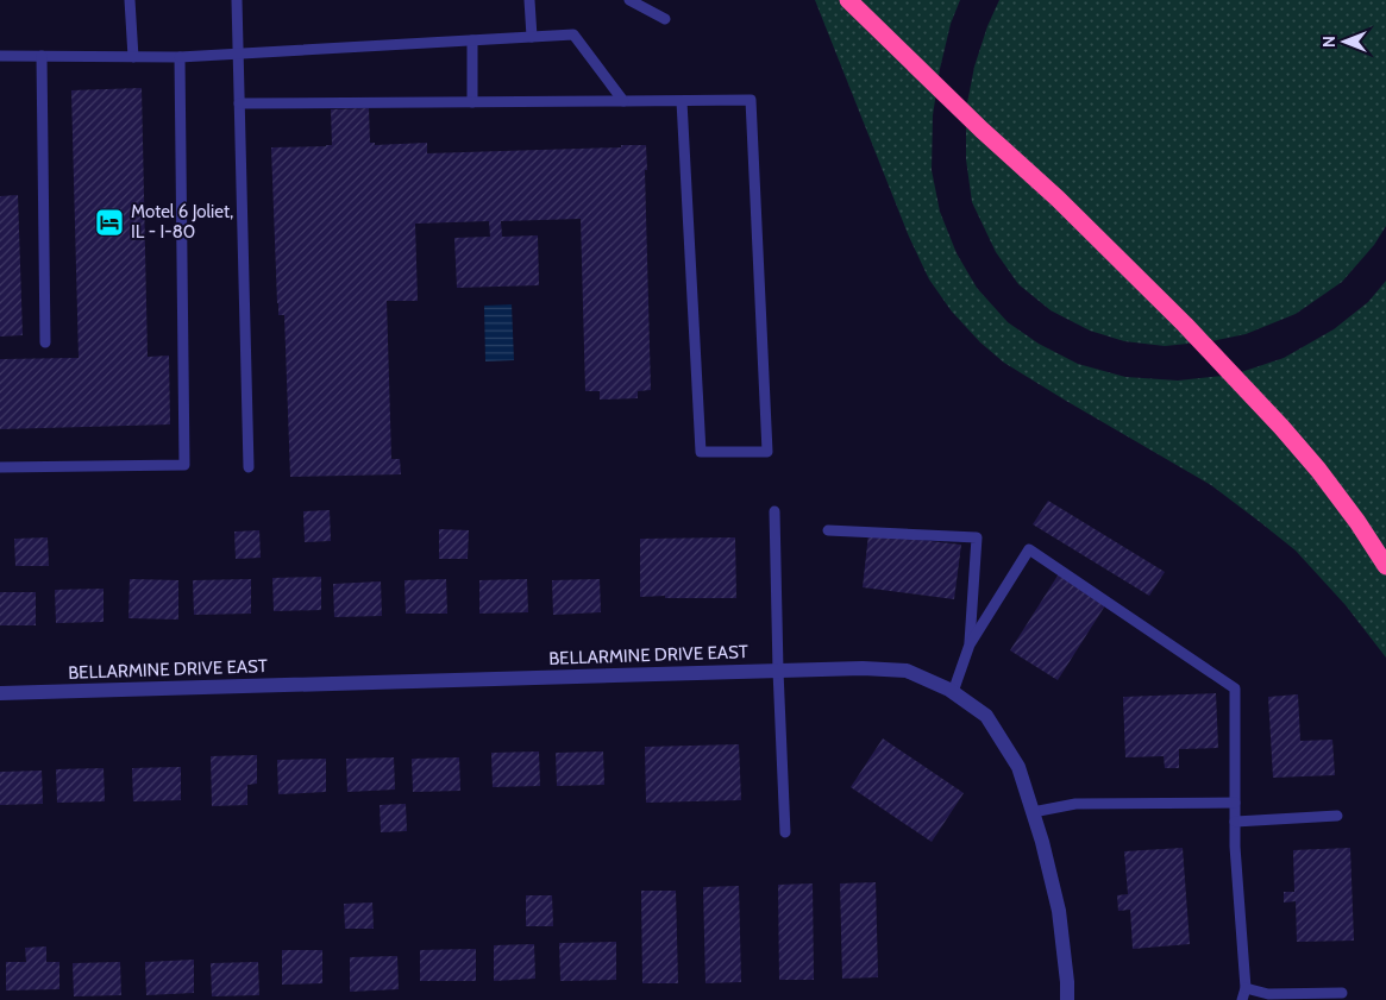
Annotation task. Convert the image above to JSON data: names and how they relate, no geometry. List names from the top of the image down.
{
  "streets": {
    "street": ["BELLARMINE DRIVE EAST"]
  },
  "places": {
    "hotel": ["Motel 6 Joliet, IL - I-80"]
  },
  "north": "left"
}
